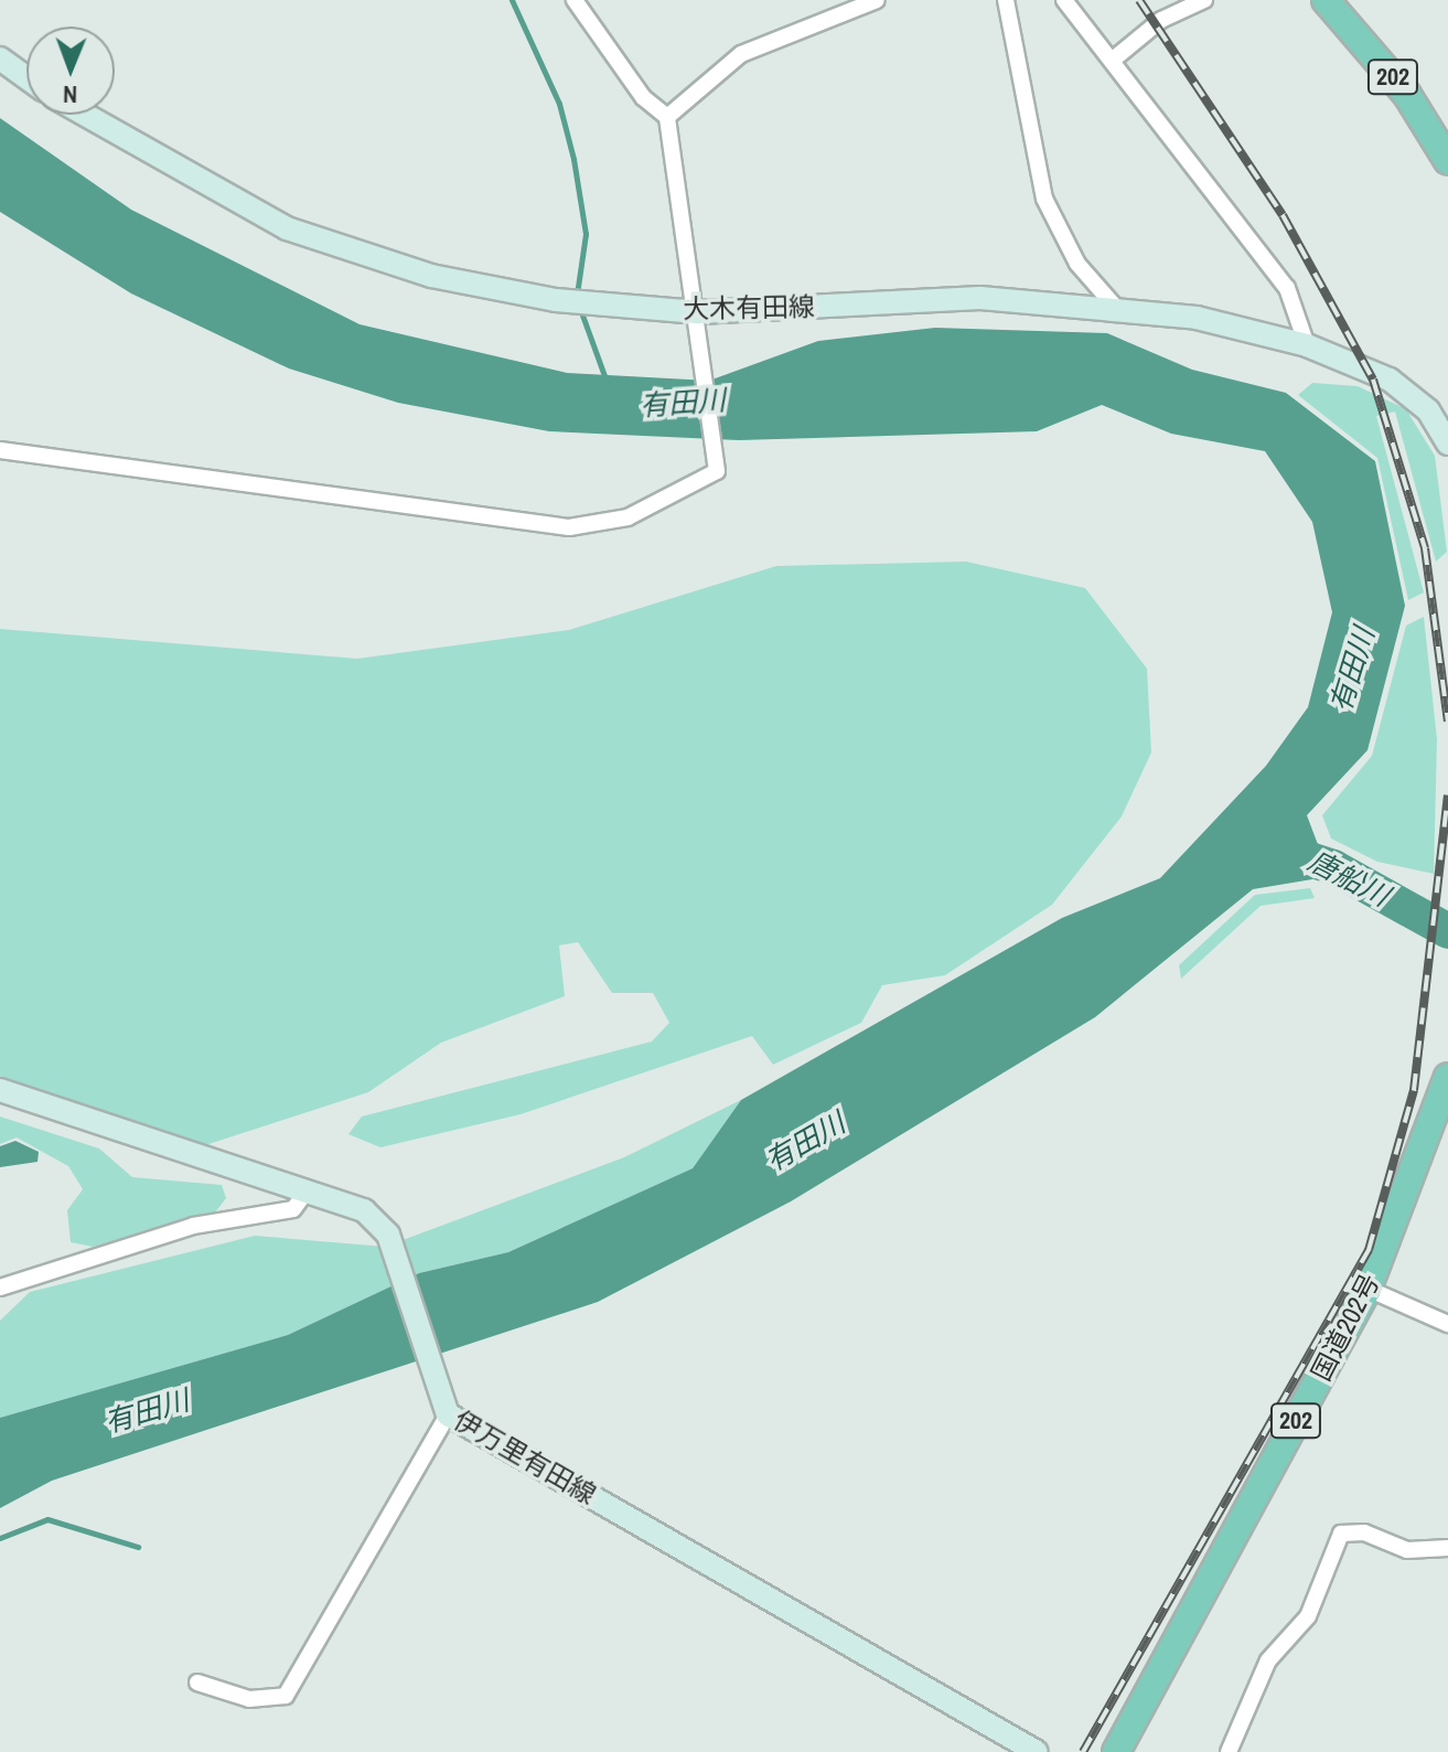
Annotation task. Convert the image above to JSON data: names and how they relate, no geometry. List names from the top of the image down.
{
  "streets": {
    "highway": ["202", "国道202号"],
    "main road": ["大木有田線", "伊万里有田線"]
  },
  "water": ["有田川", "唐船川"],
  "north": "bottom"
}
